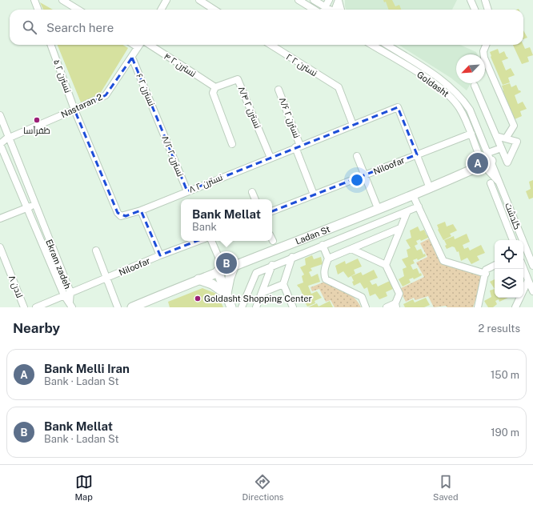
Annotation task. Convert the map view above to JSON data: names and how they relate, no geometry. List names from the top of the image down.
{
  "streets": {
    "street": [
      "۴ نسترن ۲",
      "۲ نسترن ۲",
      "۵ نسترن ۲",
      "Goldasht",
      "۶ نسترن ۲",
      "Nastaran 2",
      "۸/۴ نسترن ۲",
      "۸/۶ نسترن ۲",
      "۸/۲ نسترن ۲",
      "Niloofar",
      "۸ نسترن ۲",
      "گلدشت",
      "Ladan St",
      "Ekram zadeh",
      "۸ لادن"
    ]
  },
  "crossings": [
    ["۴ نسترن ۲", "۸/۴ نسترن ۲"],
    ["۲ نسترن ۲", "۸ نسترن ۲"],
    ["۵ نسترن ۲", "Nastaran 2"],
    ["۵ نسترن ۲", "۸ نسترن ۲"],
    ["Goldasht", "Niloofar"],
    ["Goldasht", "گلدشت"],
    ["Goldasht", "Ladan St"],
    ["۶ نسترن ۲", "Nastaran 2"],
    ["۶ نسترن ۲", "۸/۲ نسترن ۲"],
    ["Nastaran 2", "۸ نسترن ۲"],
    ["Nastaran 2", "Ekram zadeh"],
    ["۸/۴ نسترن ۲", "۸ نسترن ۲"],
    ["۸/۶ نسترن ۲", "Niloofar"],
    ["۸/۶ نسترن ۲", "۸ نسترن ۲"],
    ["۸/۲ نسترن ۲", "۸ نسترن ۲"],
    ["Niloofar", "۸ نسترن ۲"],
    ["Niloofar", "Ekram zadeh"],
    ["گلدشت", "Ladan St"]
  ],
  "places": ["ظفرآسا", "Goldasht Shopping Center"],
  "north": "bottom left",
  "page": {
    "search": "Search here",
    "pins": ["A", "B"],
    "popup": ["Bank Mellat", "Bank"],
    "heading": ["Nearby", "2 results"],
    "list": [
      {
        "mark": "A",
        "name": "Bank Melli Iran",
        "note": "Bank · Ladan St",
        "value": "150 m"
      },
      {
        "mark": "B",
        "name": "Bank Mellat",
        "note": "Bank · Ladan St",
        "value": "190 m"
      }
    ],
    "nav": ["Map", "Directions", "Saved"]
  }
}
